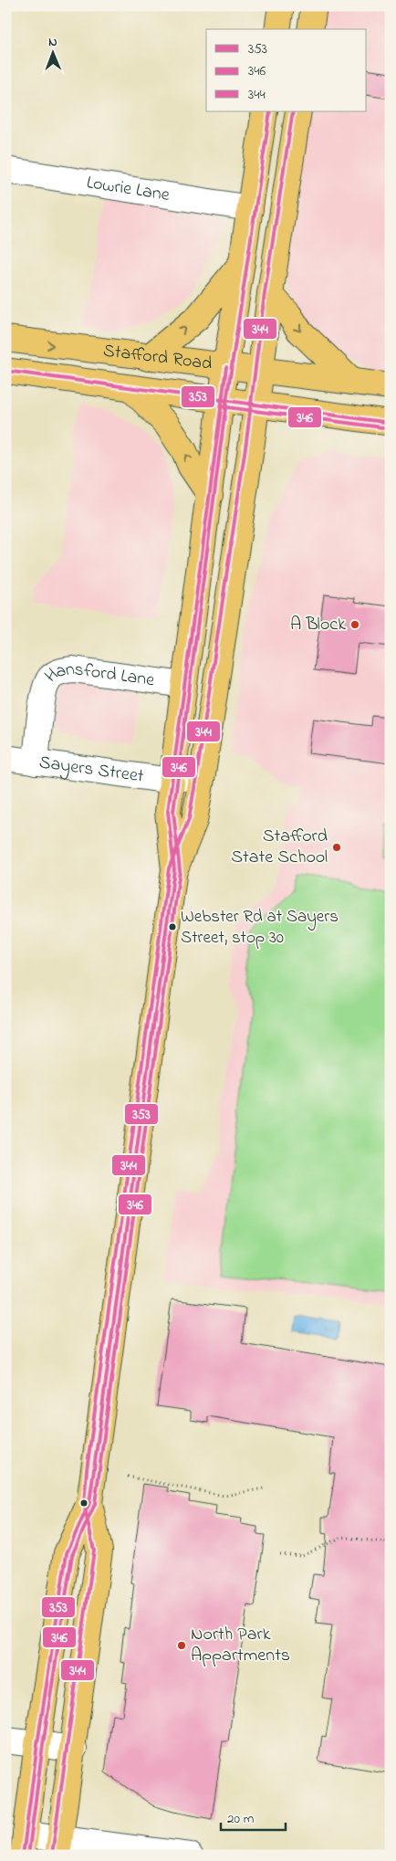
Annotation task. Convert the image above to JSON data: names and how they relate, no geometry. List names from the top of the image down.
{
  "streets": {
    "main road": ["Stafford Road"],
    "street": ["Lowrie Lane", "Hansford Lane", "Sayers Street"]
  },
  "crossings": [
    ["Hansford Lane", "Sayers Street"]
  ],
  "places": [
    "A Block",
    "Stafford State School",
    "Webster Rd at Sayers Street, stop 30",
    "North Park Appartments"
  ],
  "lines": ["transit line 346", "transit line 344", "transit line 353"],
  "legend": ["353", "346", "344"],
  "scale_bar": "20 m",
  "north": "top"
}
